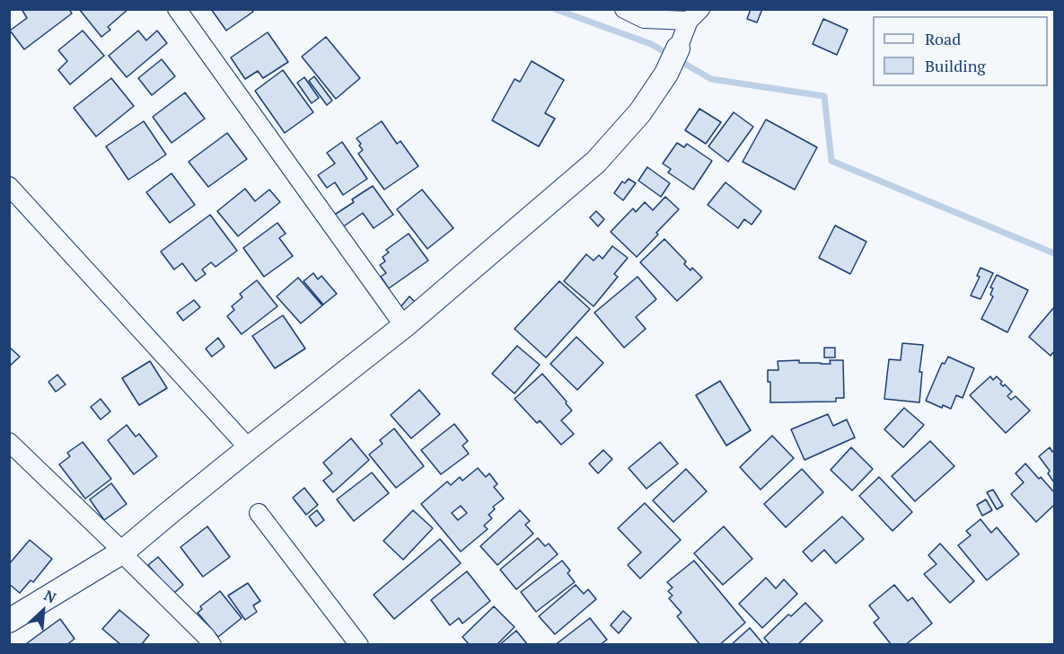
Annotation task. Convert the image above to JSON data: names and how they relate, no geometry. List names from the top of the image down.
{
  "legend": ["Road", "Building"],
  "north": "top right"
}
